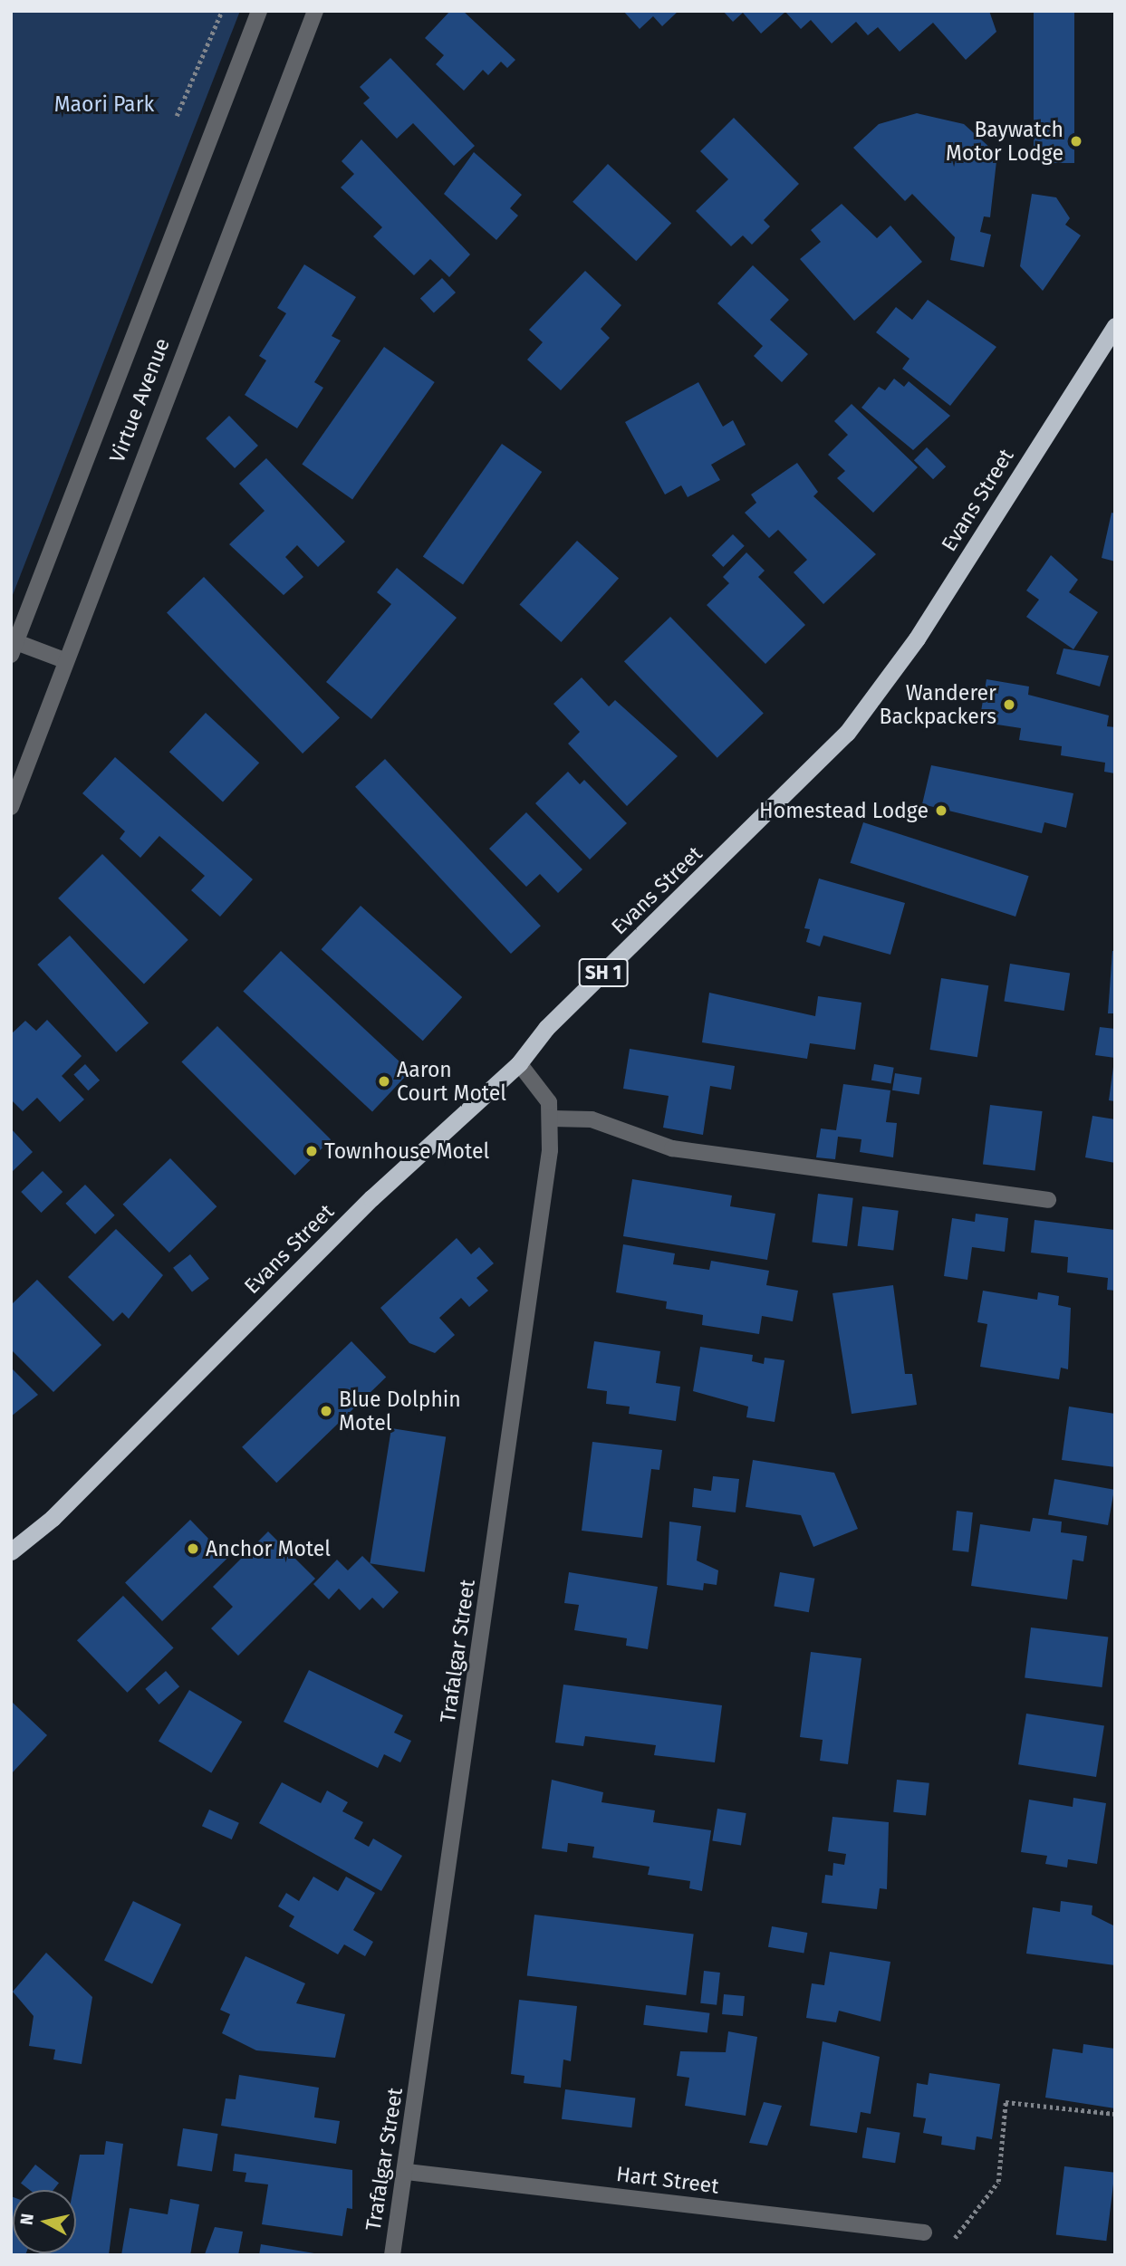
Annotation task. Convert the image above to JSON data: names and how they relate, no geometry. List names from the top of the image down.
{
  "streets": {
    "highway": ["Evans Street", "SH 1"],
    "street": ["Virtue Avenue", "Trafalgar Street", "Hart Street"]
  },
  "crossings": [
    ["Evans Street", "Trafalgar Street"],
    ["Trafalgar Street", "Hart Street"]
  ],
  "parks": ["Maori Park"],
  "places": [
    "Baywatch Motor Lodge",
    "Wanderer Backpackers",
    "Homestead Lodge",
    "Aaron Court Motel",
    "Townhouse Motel",
    "Blue Dolphin Motel",
    "Anchor Motel"
  ],
  "north": "left"
}
